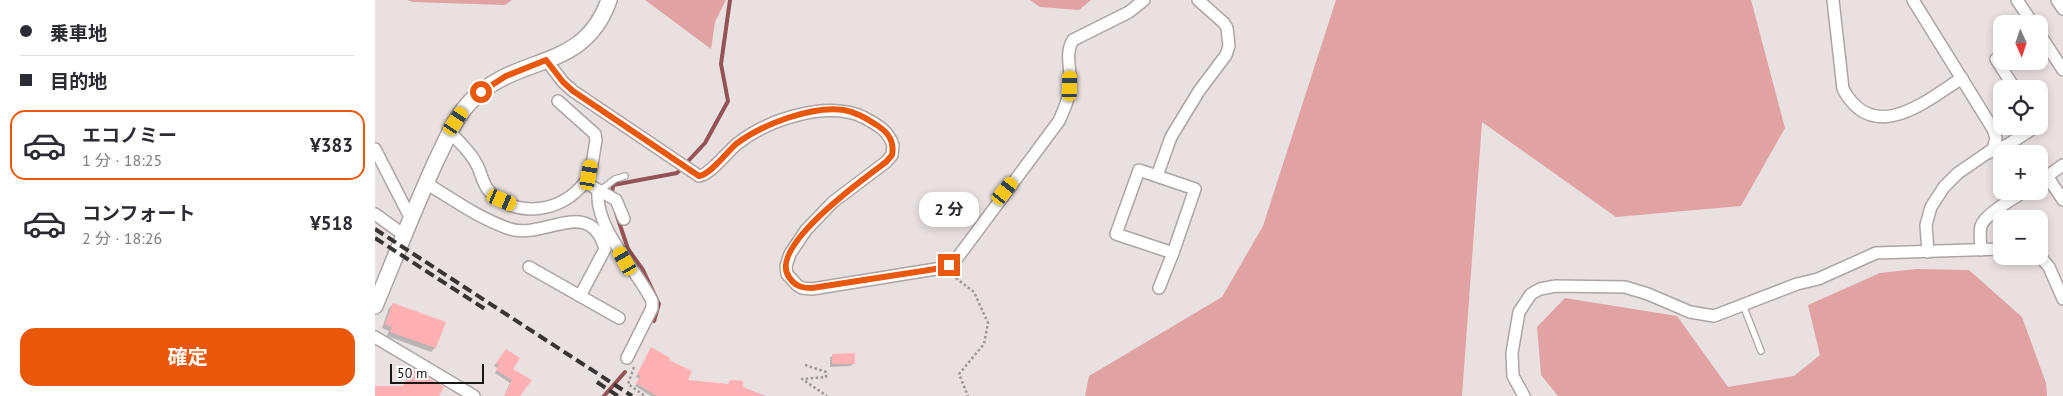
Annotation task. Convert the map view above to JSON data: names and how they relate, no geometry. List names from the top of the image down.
{
  "scale_bar": "50 m",
  "north": "bottom",
  "page": {
    "banner": ["乗車地", "目的地"],
    "map_buttons": ["+", "−"],
    "list": [
      {
        "name": "エコノミー",
        "note": "1 分 · 18:25",
        "value": "¥383"
      },
      {
        "name": "コンフォート",
        "note": "2 分 · 18:26",
        "value": "¥518"
      }
    ],
    "bubble": "2 分",
    "buttons": "確定",
    "scale": "50 m"
  }
}
